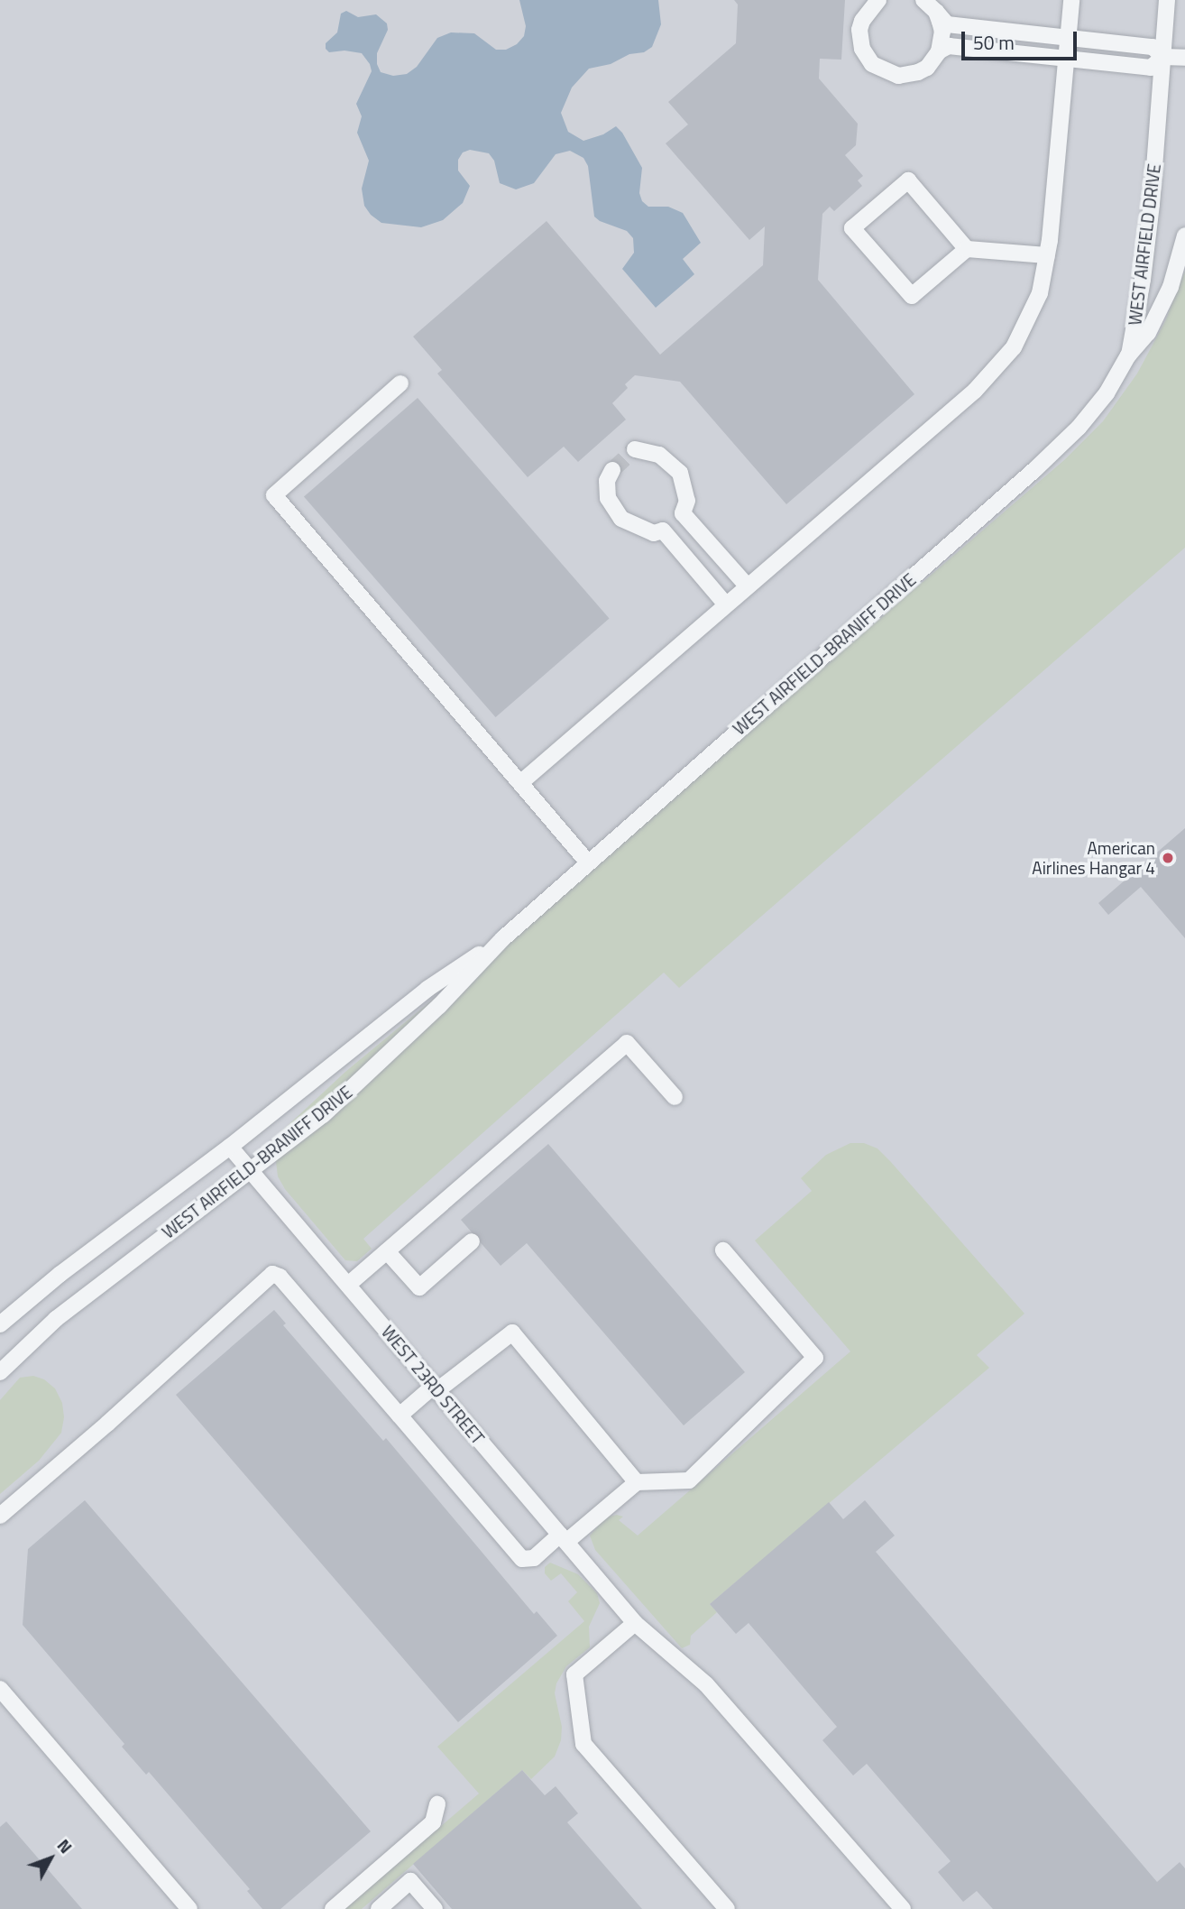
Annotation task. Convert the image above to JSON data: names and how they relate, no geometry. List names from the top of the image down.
{
  "streets": {
    "street": ["WEST AIRFIELD DRIVE", "WEST AIRFIELD-BRANIFF DRIVE", "WEST 23RD STREET"]
  },
  "crossings": [
    ["WEST AIRFIELD DRIVE", "WEST AIRFIELD-BRANIFF DRIVE"],
    ["WEST AIRFIELD-BRANIFF DRIVE", "WEST 23RD STREET"]
  ],
  "places": ["American Airlines Hangar 4"],
  "scale_bar": "50 m",
  "north": "top right"
}
